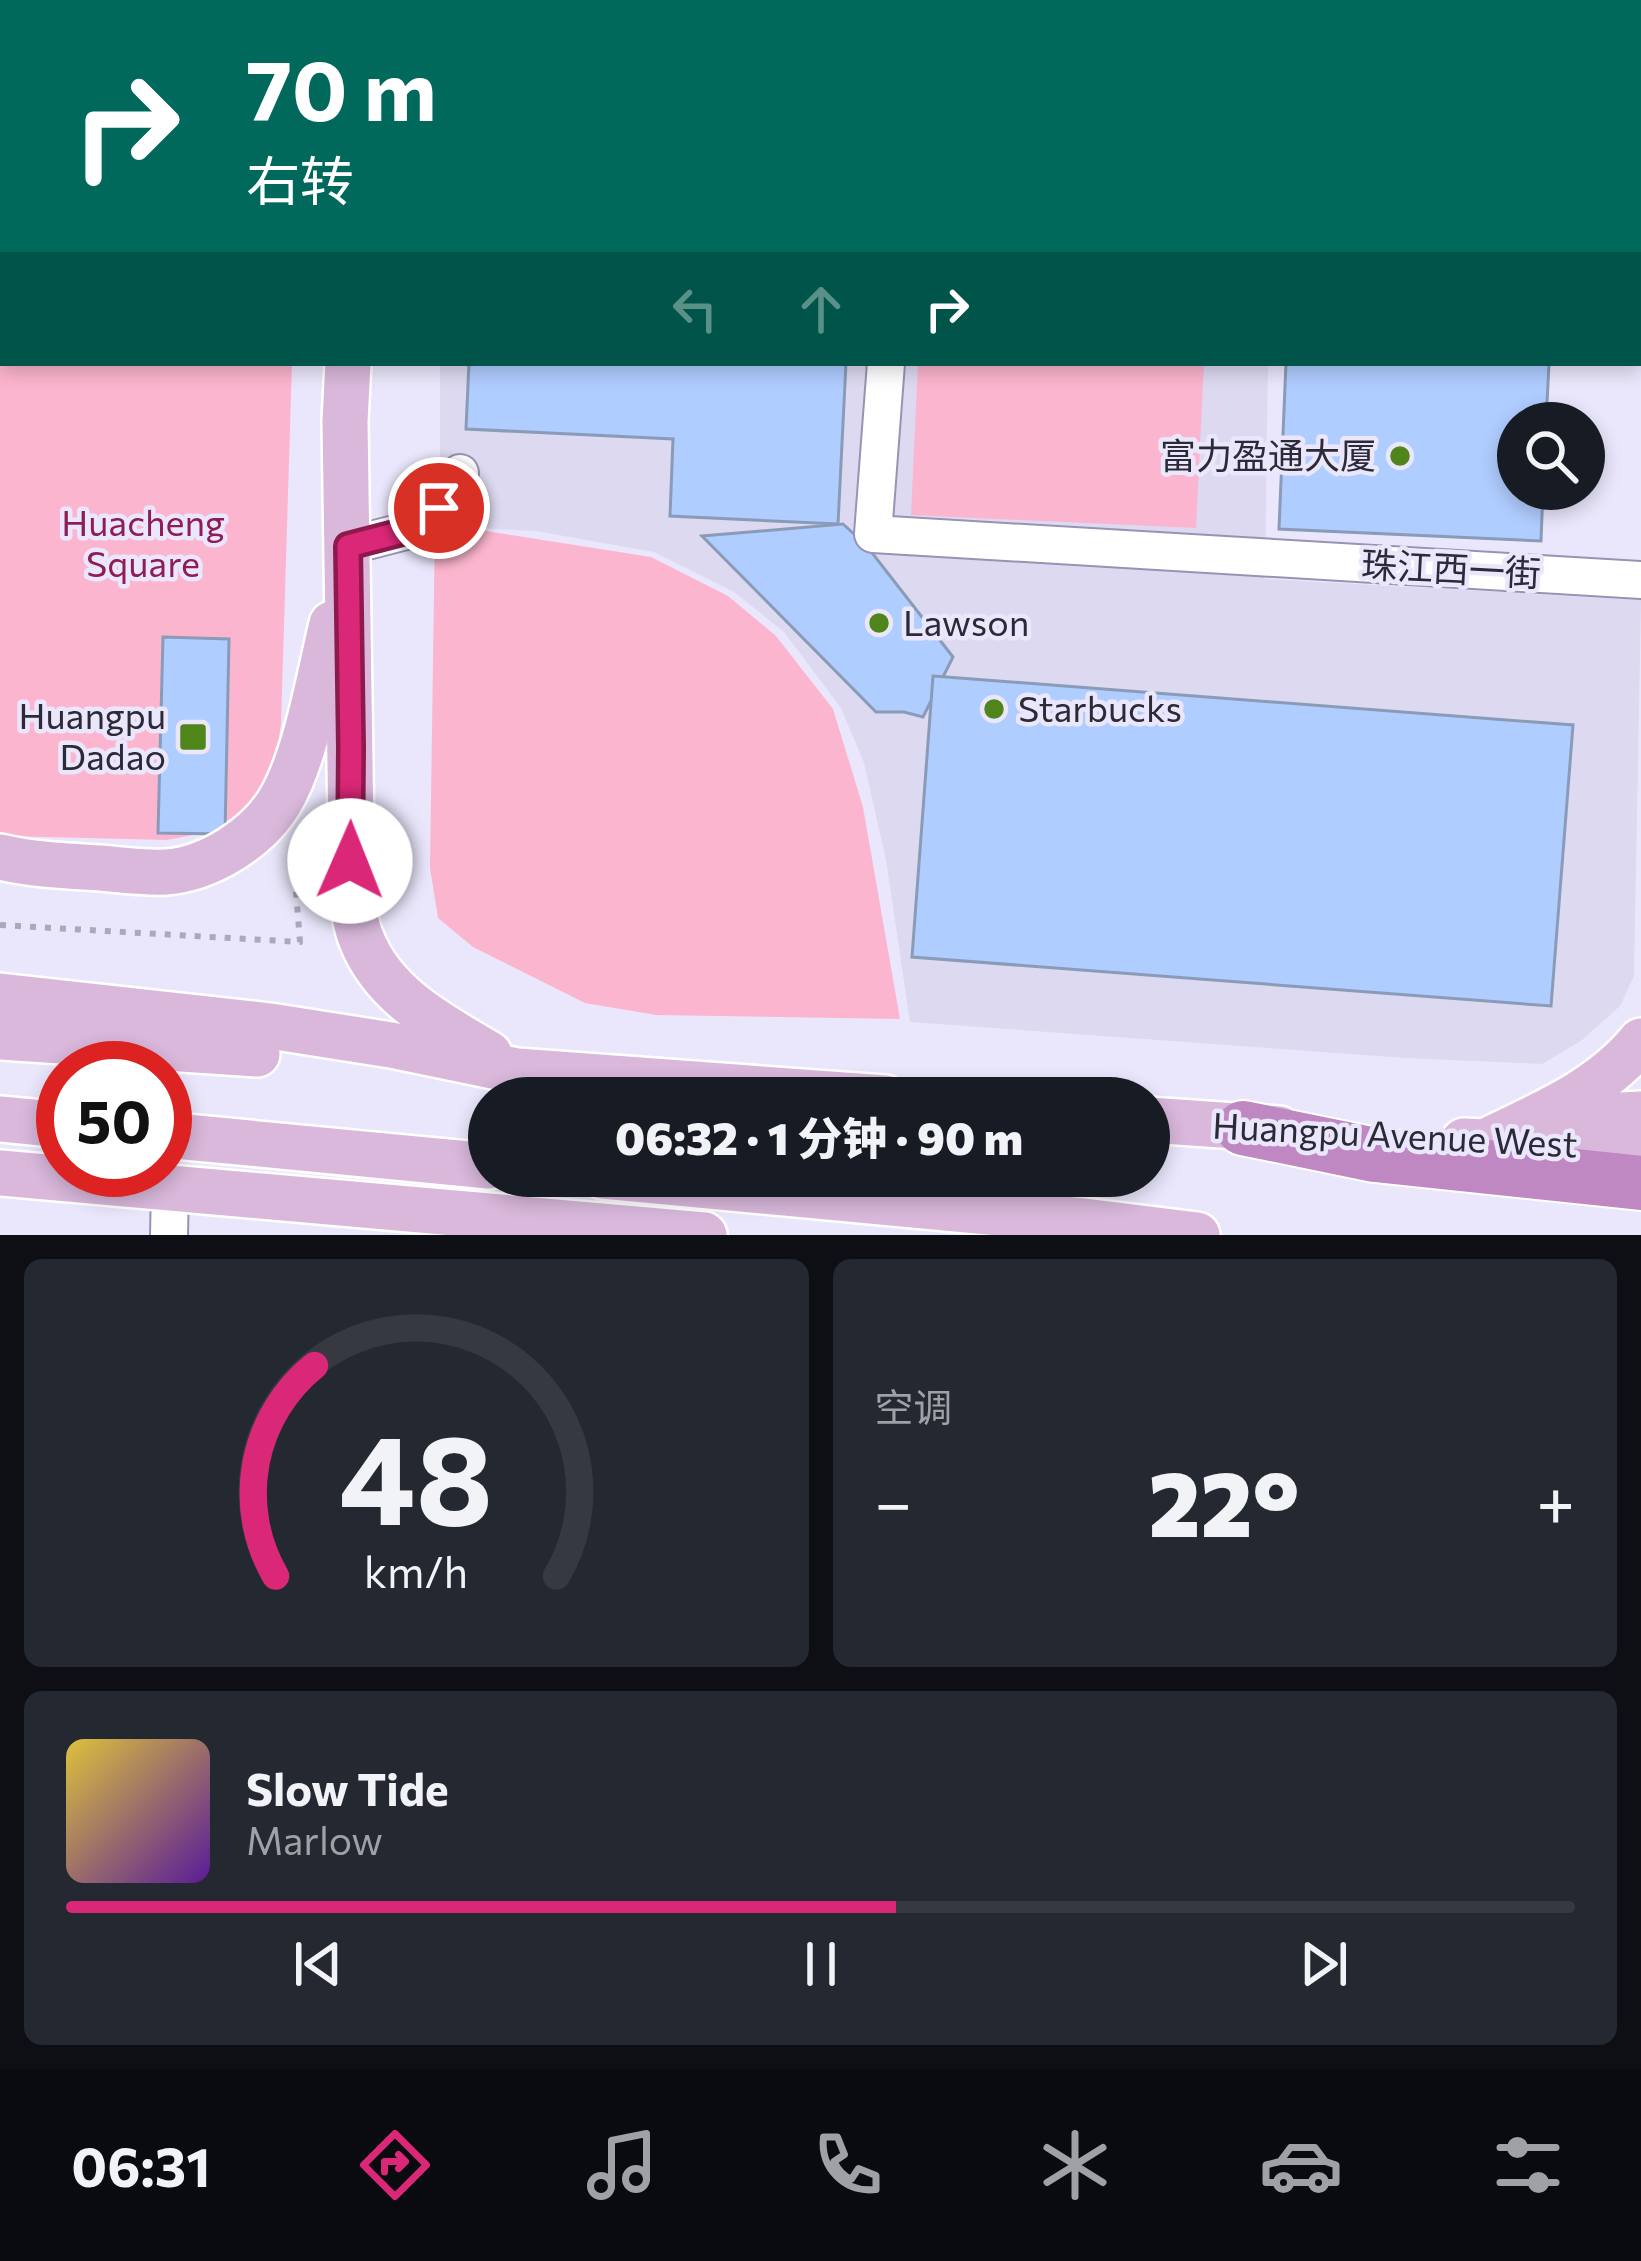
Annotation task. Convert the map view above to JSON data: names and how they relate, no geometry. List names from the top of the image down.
{
  "streets": {
    "main road": ["Huangpu Avenue West"],
    "street": ["珠江西一街"]
  },
  "parks": ["Huacheng Square"],
  "places": {
    "other": ["富力盈通大厦", "Lawson", "Starbucks"],
    "transit": ["Huangpu Dadao"]
  },
  "page": {
    "turn": ["70 m", "右转"],
    "limit": "50",
    "trip": "06:32 · 1 分钟 · 90 m",
    "tile": "空调",
    "heat": ["−", "22°", "+"],
    "song": ["Slow Tide", "Marlow"],
    "tabs": "06:31",
    "gauge": ["48", "km/h"]
  }
}
